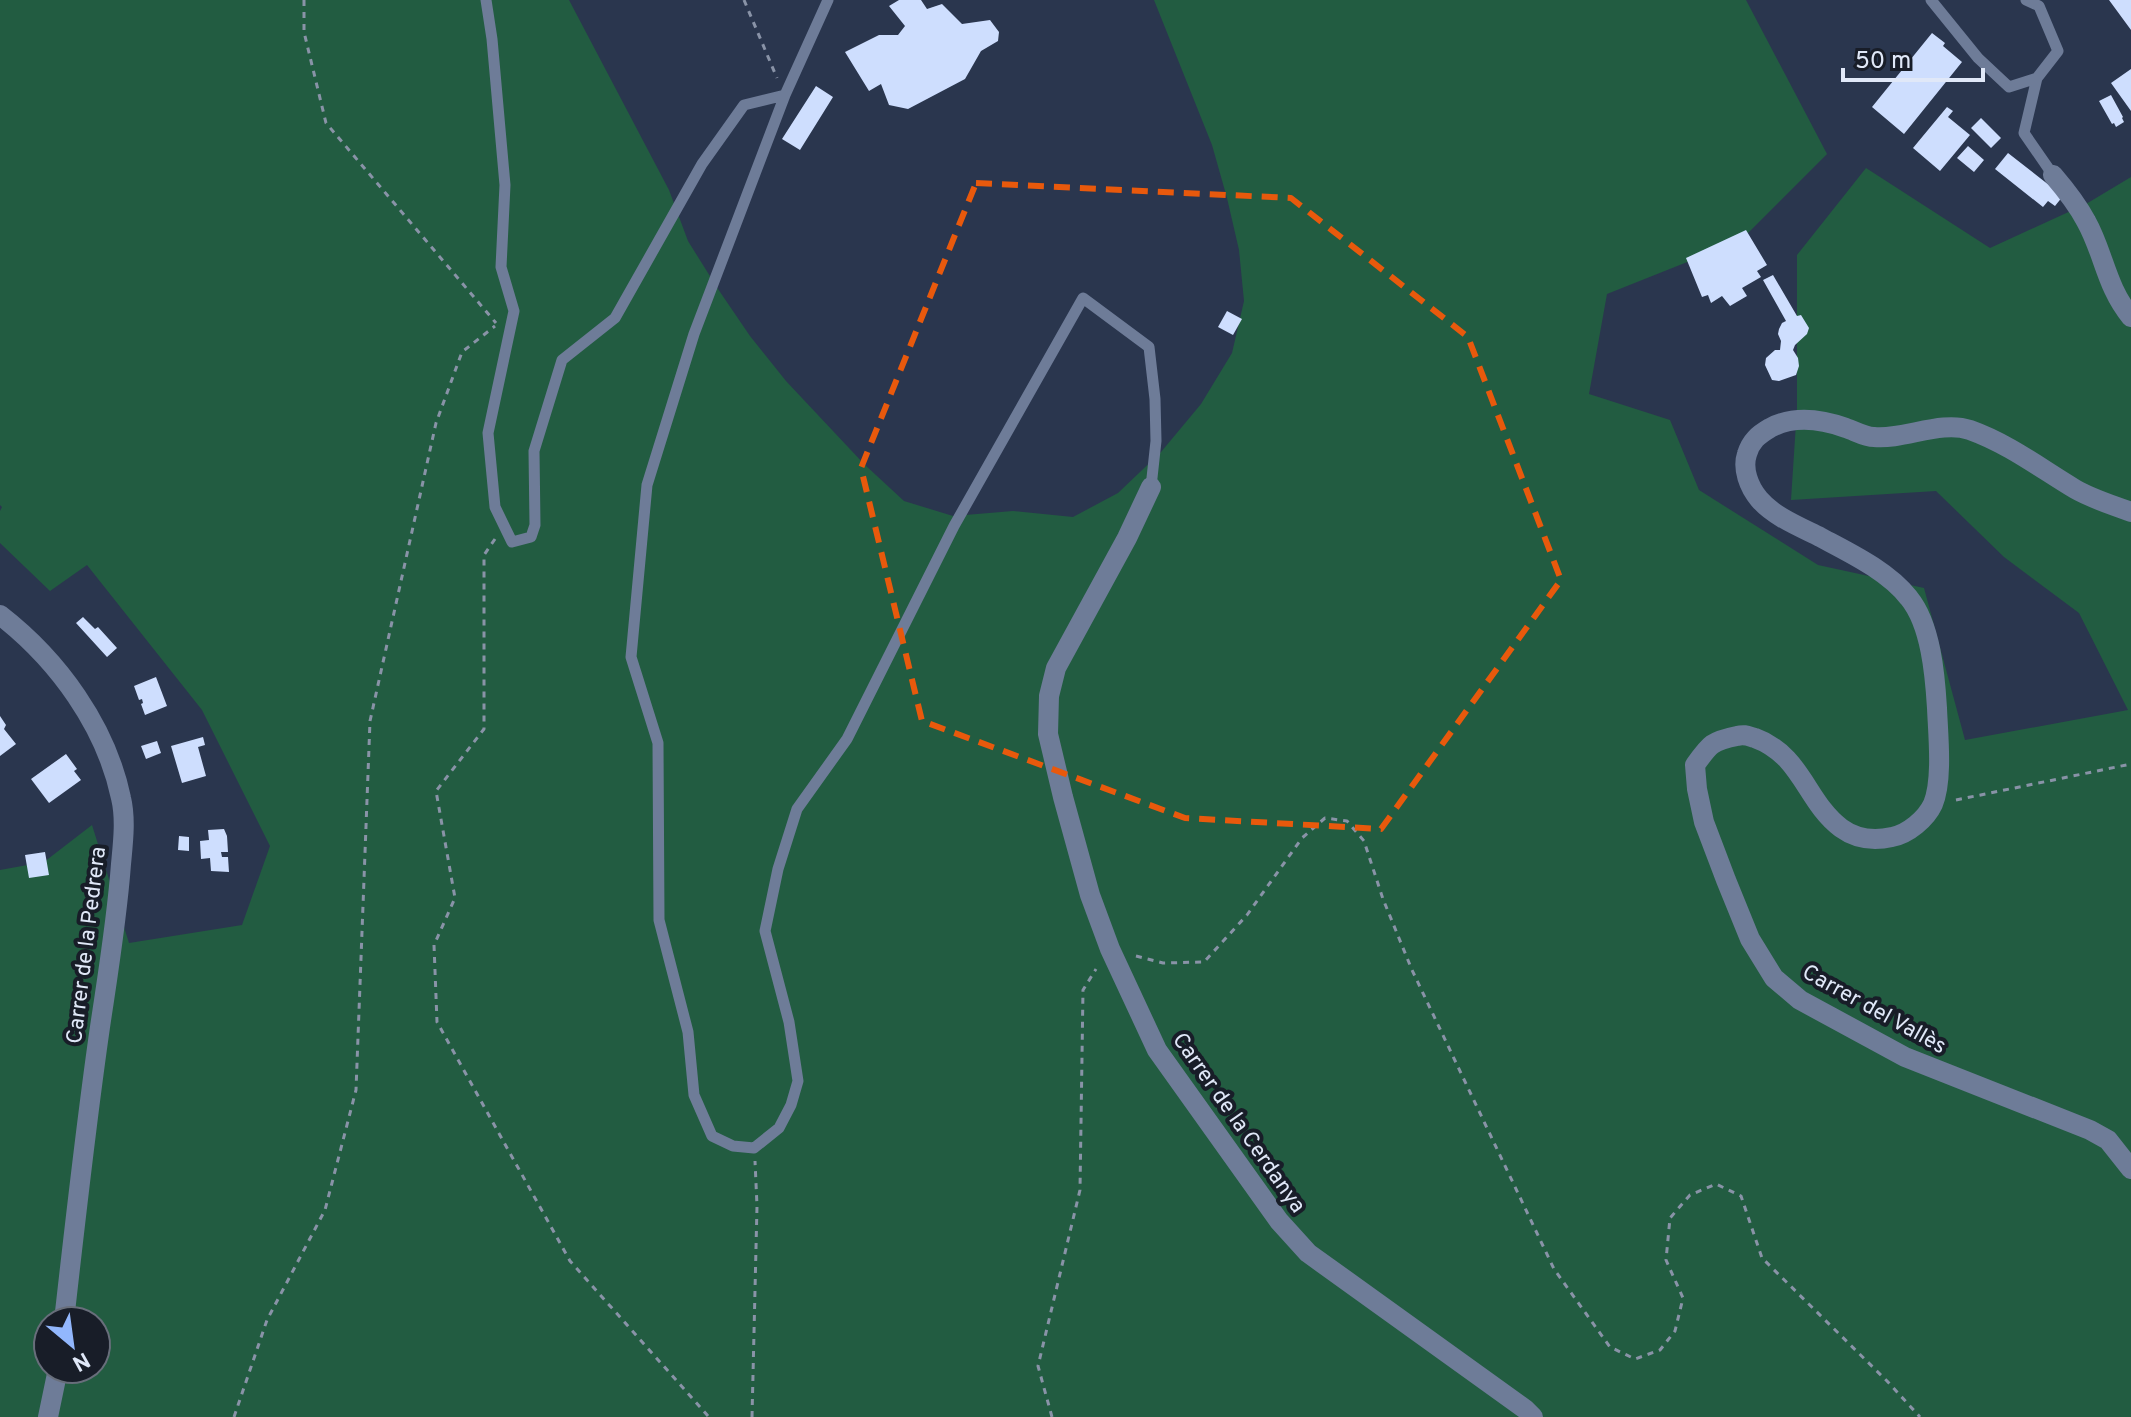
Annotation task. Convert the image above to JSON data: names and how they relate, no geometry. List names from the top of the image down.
{
  "streets": {
    "street": ["Carrer de la Pedrera", "Carrer del Vallès", "Carrer de la Cerdanya"]
  },
  "scale_bar": "50 m",
  "north": "bottom right"
}
